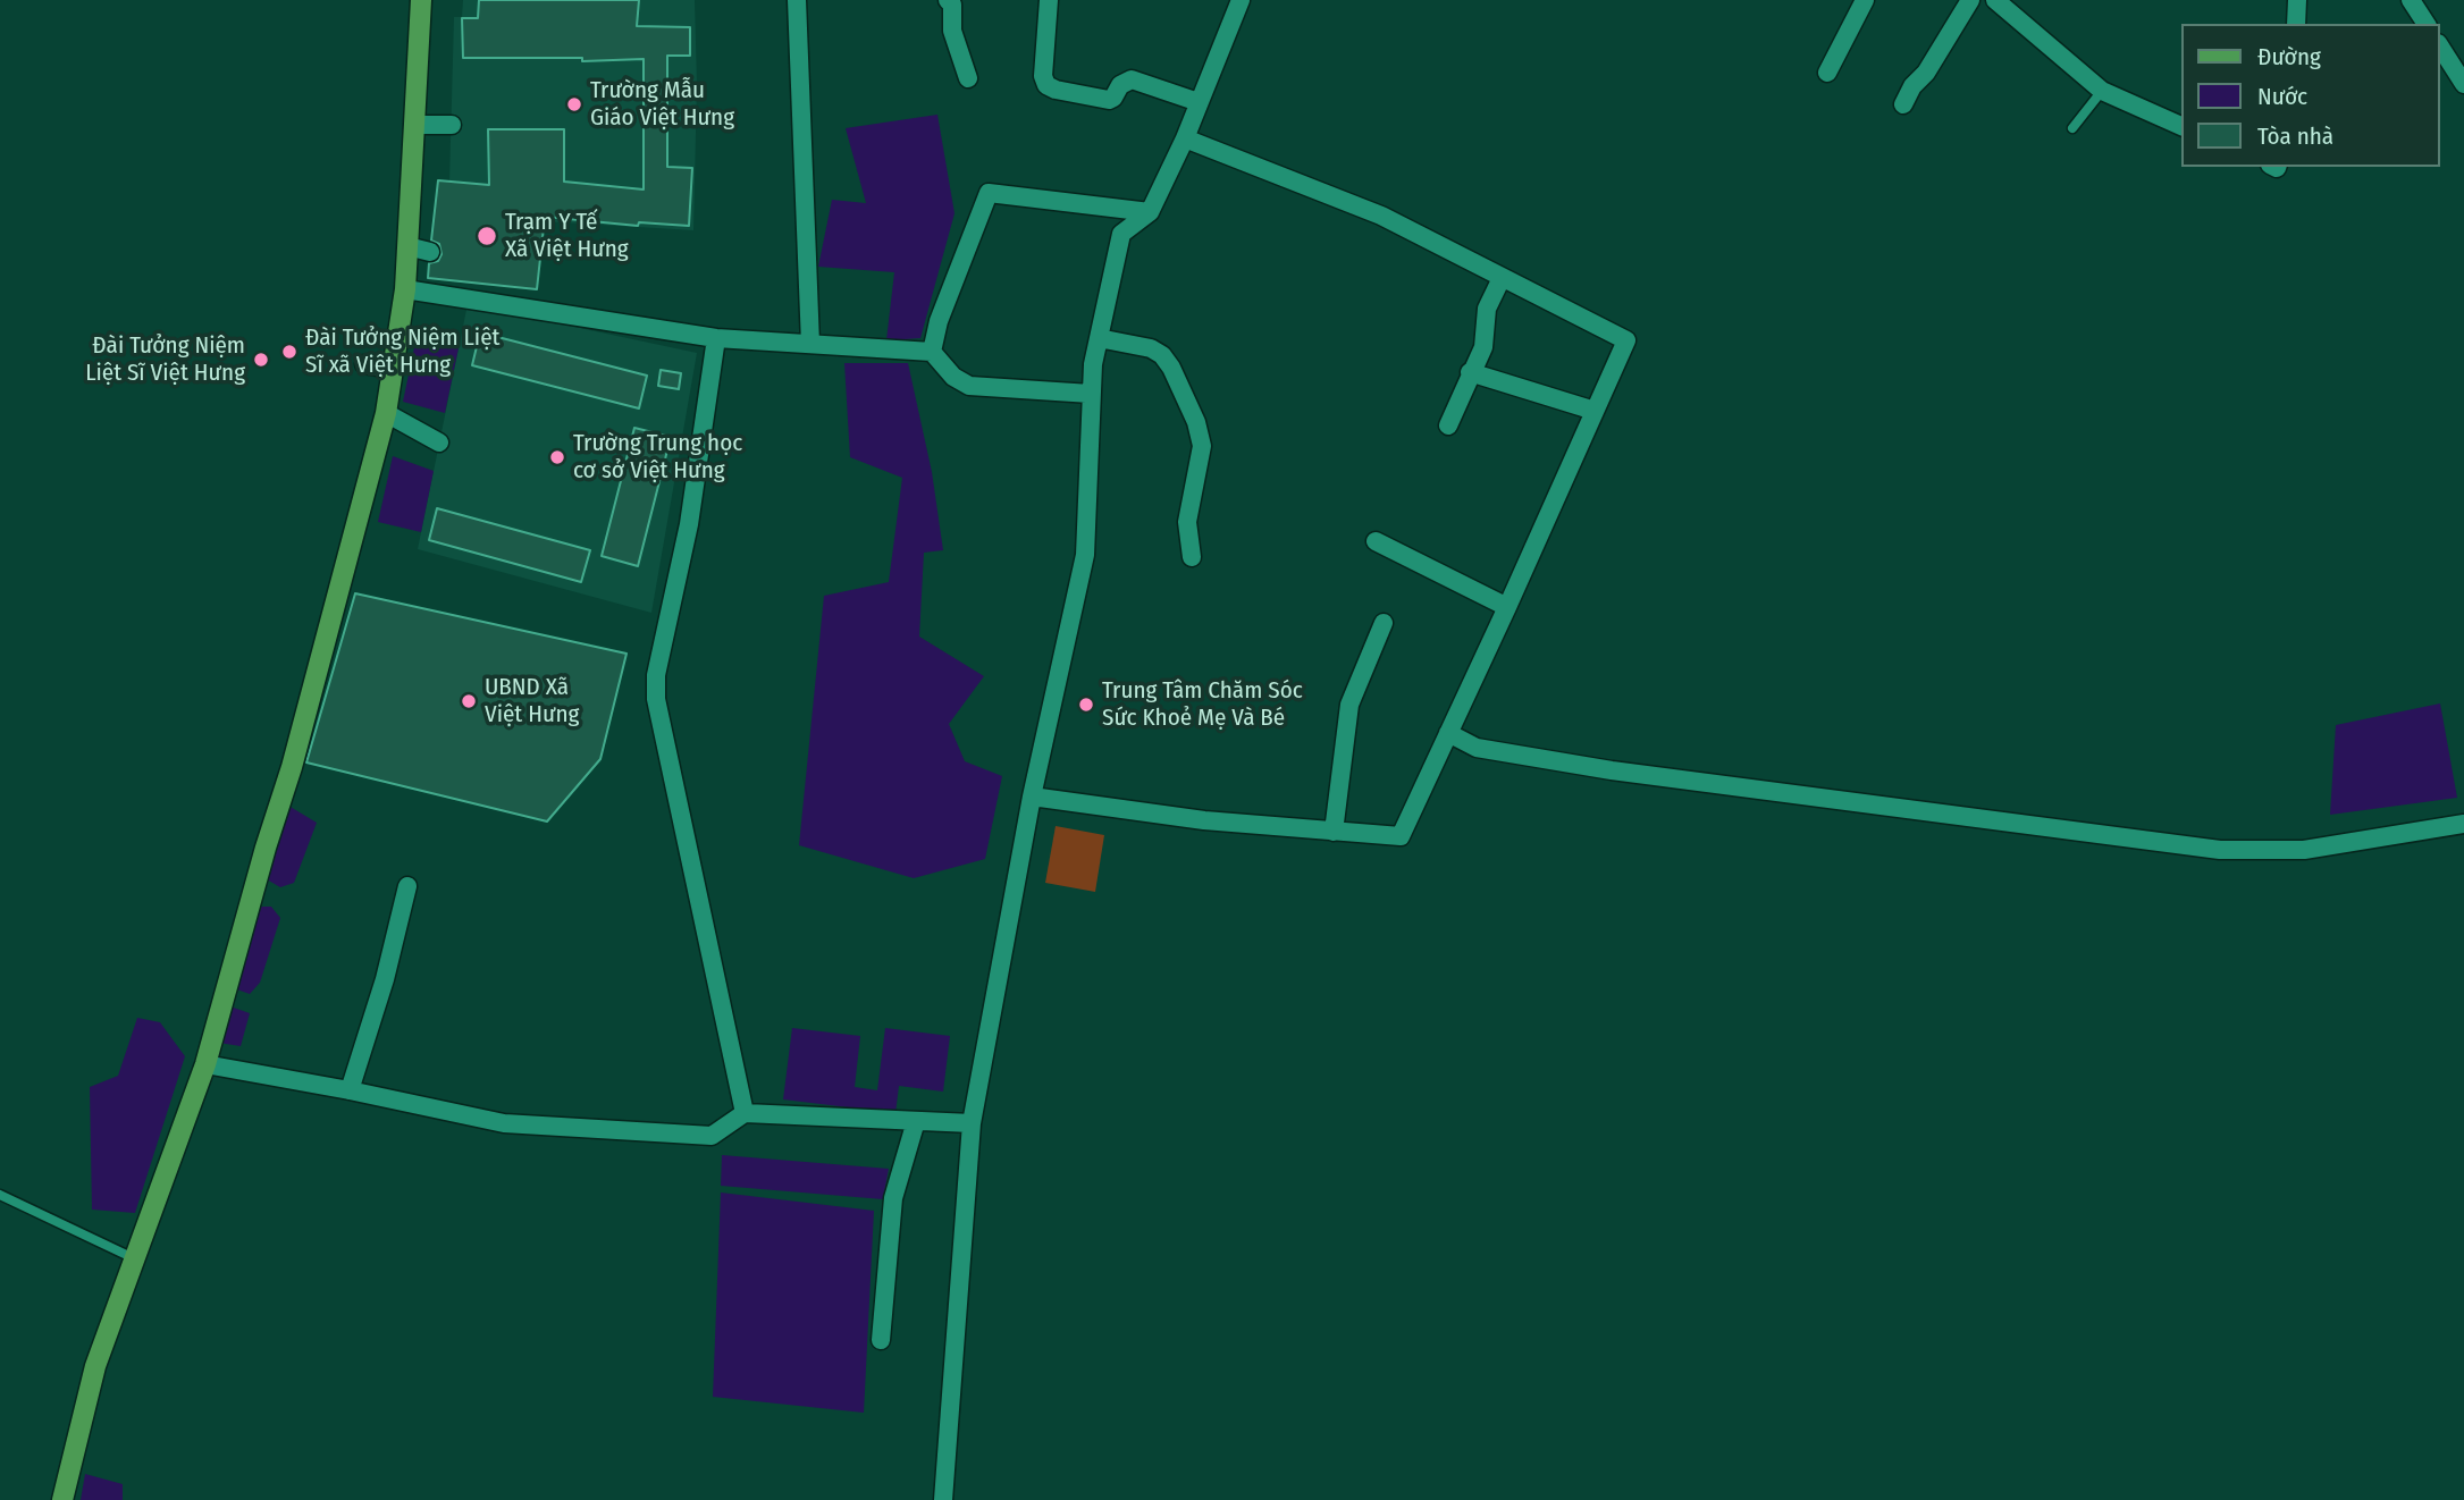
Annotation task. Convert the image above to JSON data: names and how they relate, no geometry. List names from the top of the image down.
{
  "places": [
    "Trường Mẫu Giáo Việt Hưng",
    "Trạm Y Tế Xã Việt Hưng",
    "Đài Tưởng Niệm Liệt Sĩ xã Việt Hưng",
    "Đài Tưởng Niệm Liệt Sĩ Việt Hưng",
    "Trường Trung học cơ sở Việt Hưng",
    "UBND Xã Việt Hưng",
    "Trung Tâm Chăm Sóc Sức Khoẻ Mẹ Và Bé"
  ],
  "legend": ["Đường", "Nước", "Tòa nhà"]
}
